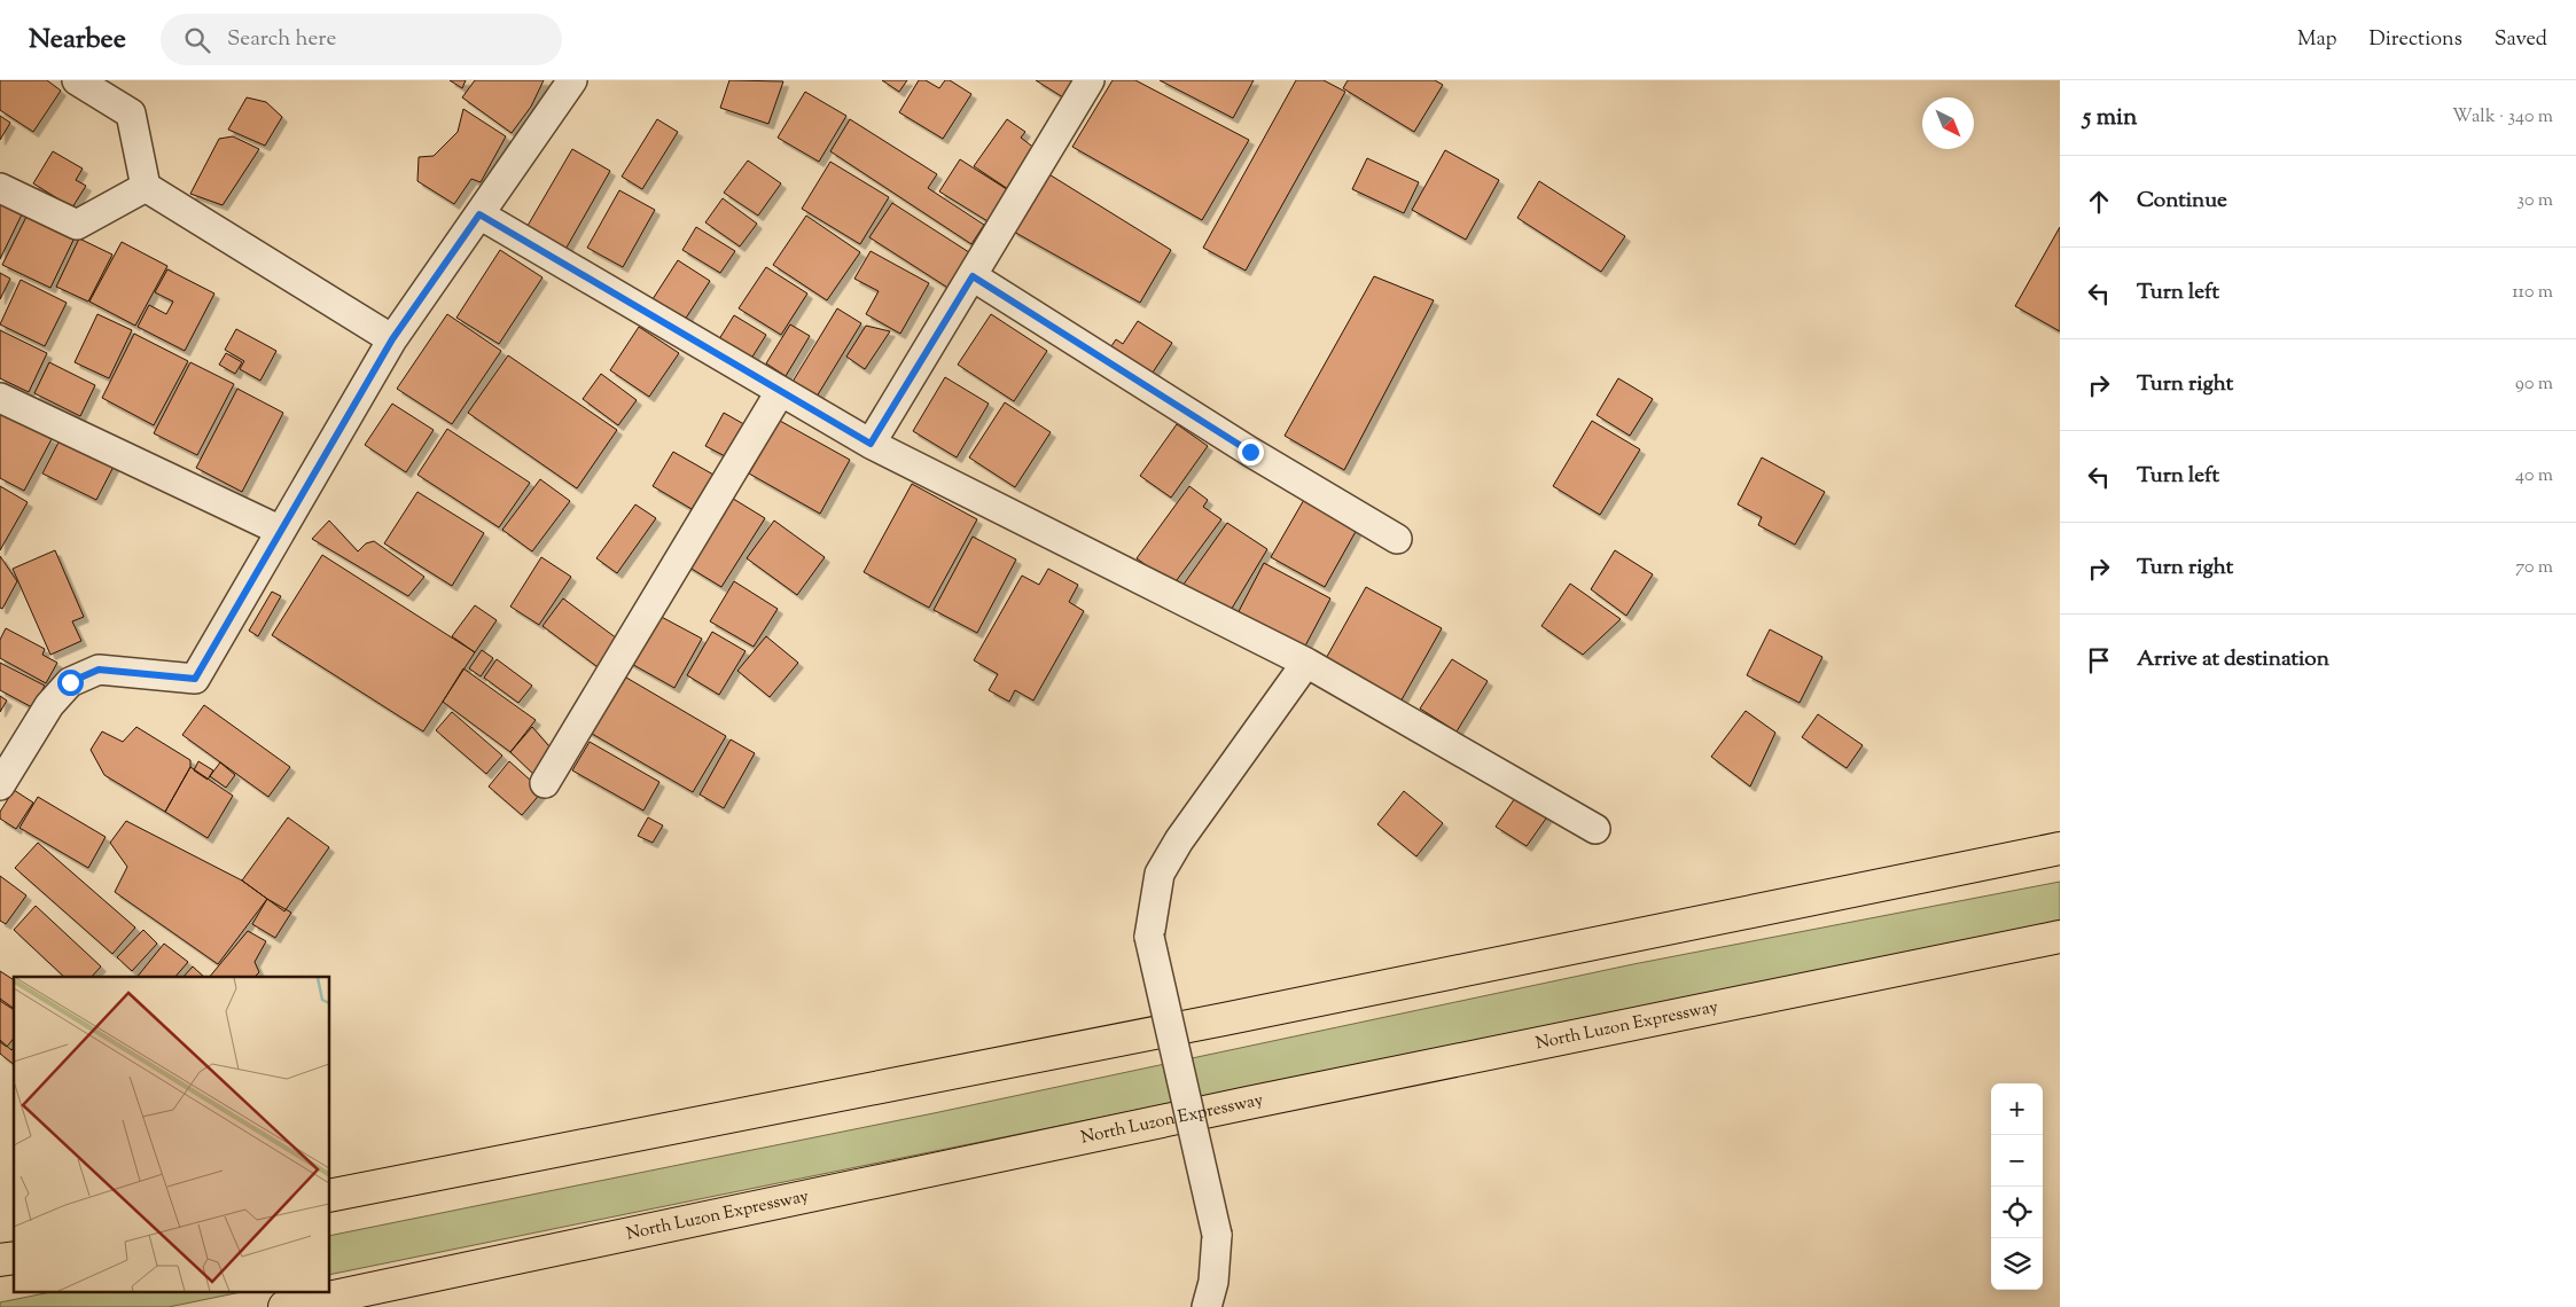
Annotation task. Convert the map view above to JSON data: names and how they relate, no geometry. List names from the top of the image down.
{
  "streets": {
    "highway": ["North Luzon Expressway"]
  },
  "north": "bottom right",
  "page": {
    "header": "Nearbee",
    "search": "Search here",
    "nav": ["Map", "Directions", "Saved"],
    "heading": ["5 min", "Walk · 340 m"],
    "list": [
      ["Continue", "30 m"],
      ["Turn left", "110 m"],
      ["Turn right", "90 m"],
      ["Turn left", "40 m"],
      ["Turn right", "70 m"],
      "Arrive at destination"
    ],
    "map_buttons": ["+", "−"]
  }
}
